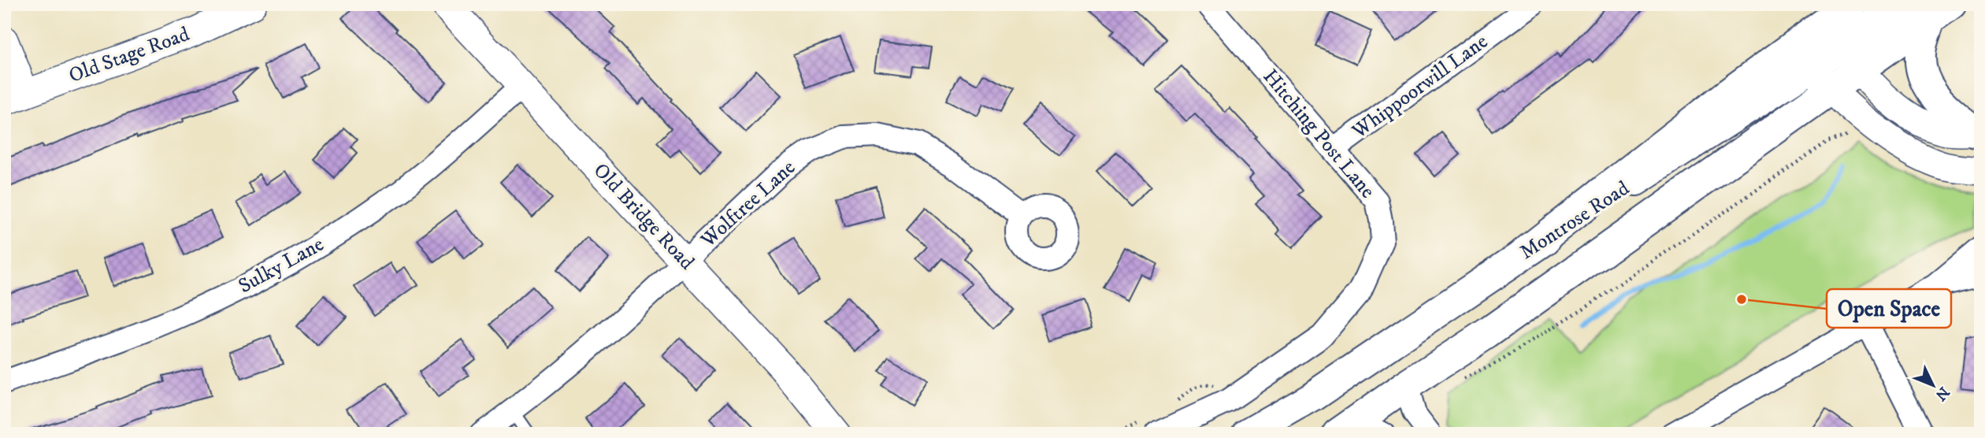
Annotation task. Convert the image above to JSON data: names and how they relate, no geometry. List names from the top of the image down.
{
  "streets": {
    "main road": ["Montrose Road"],
    "street": [
      "Old Stage Road",
      "Whippoorwill Lane",
      "Hitching Post Lane",
      "Wolftree Lane",
      "Old Bridge Road",
      "Sulky Lane"
    ]
  },
  "crossings": [
    ["Whippoorwill Lane", "Hitching Post Lane"],
    ["Wolftree Lane", "Old Bridge Road"],
    ["Old Bridge Road", "Sulky Lane"]
  ],
  "places": ["Open Space"],
  "north": "bottom right"
}
